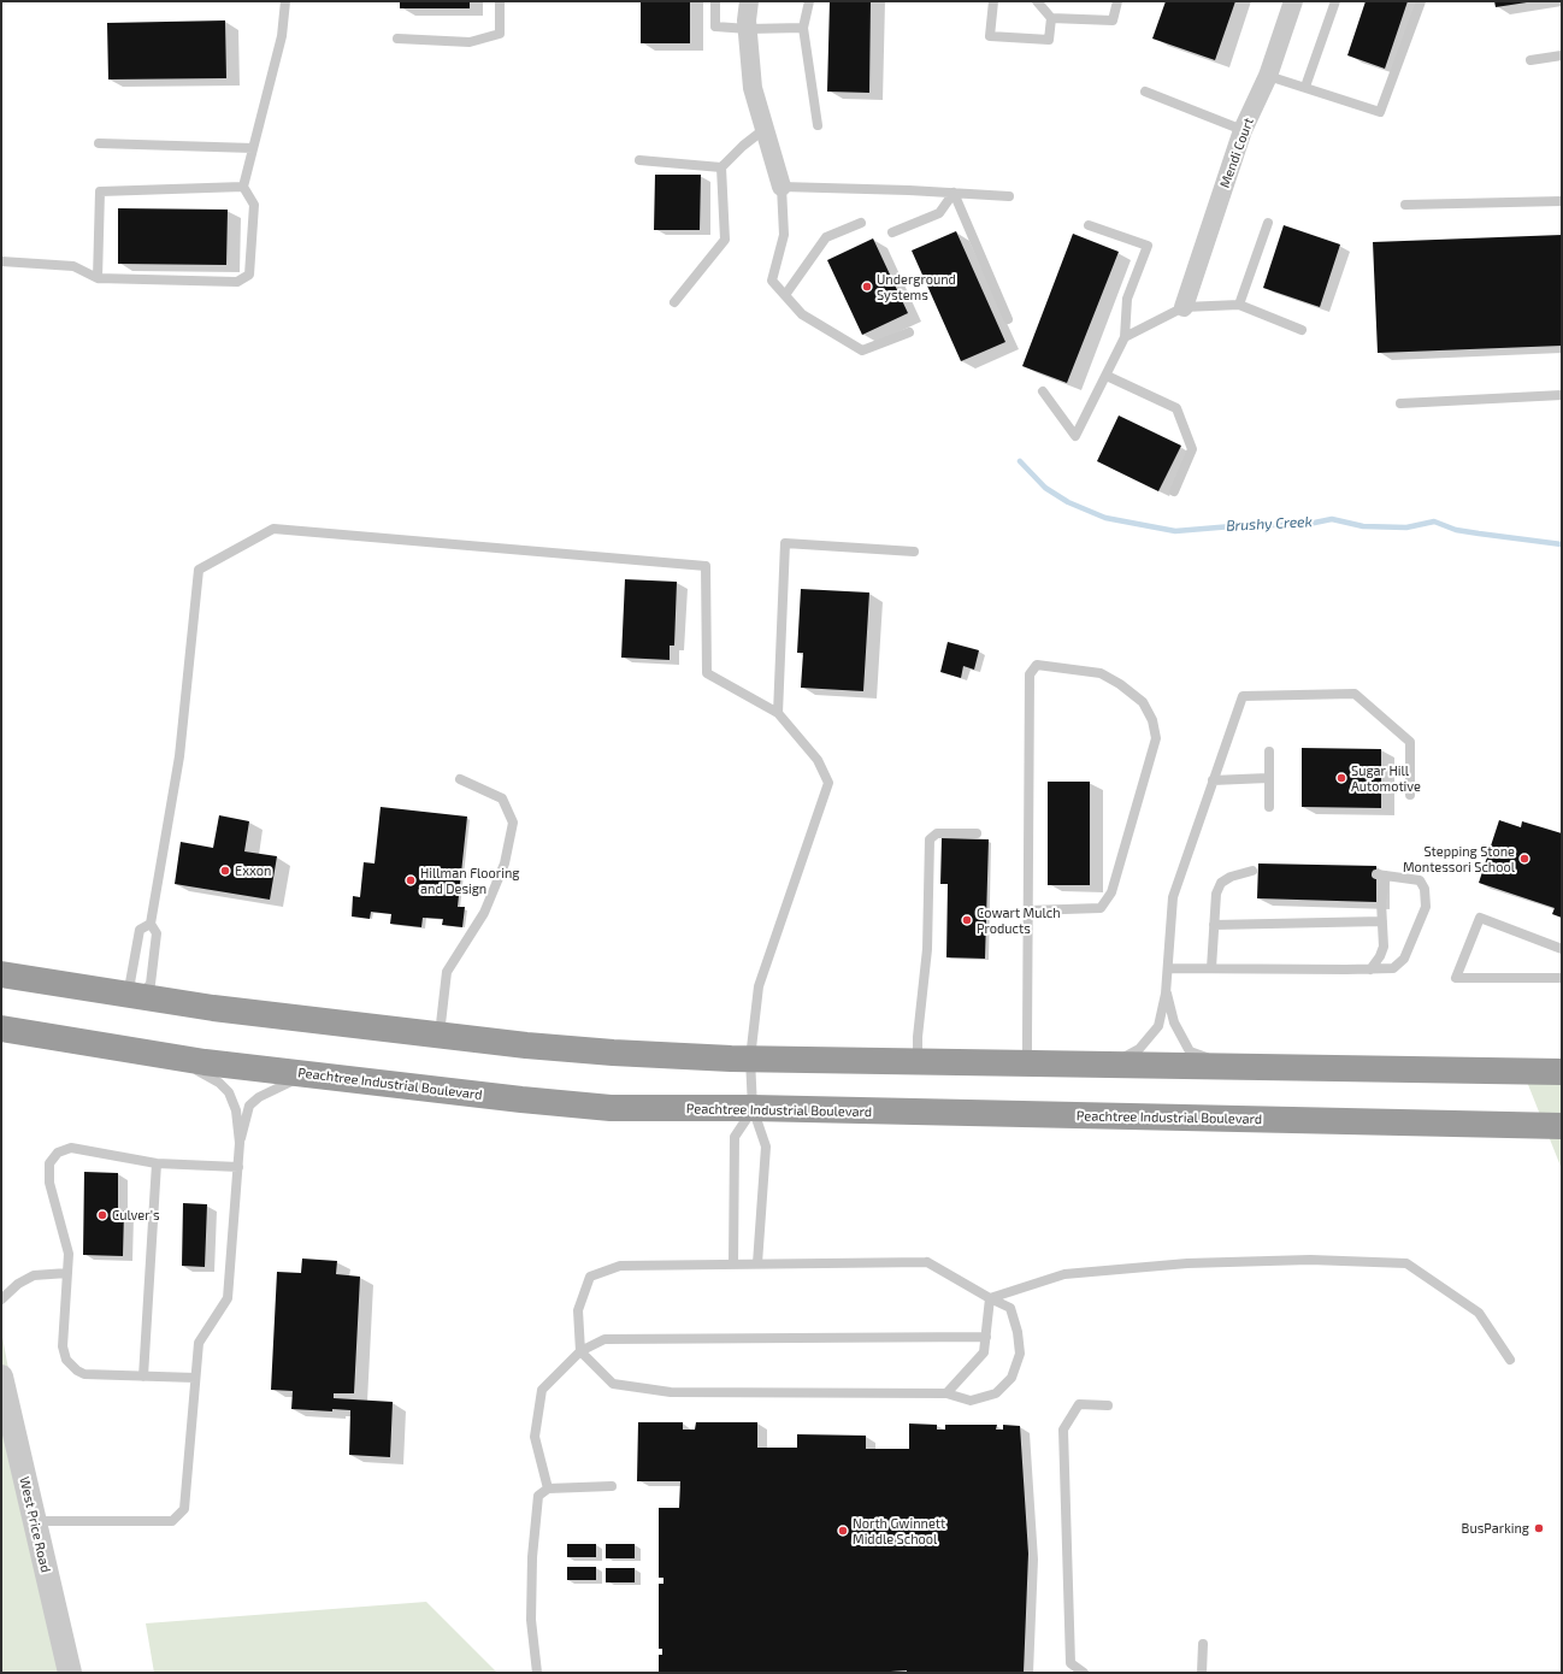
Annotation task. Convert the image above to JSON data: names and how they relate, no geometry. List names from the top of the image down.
{
  "streets": {
    "highway": ["Peachtree Industrial Boulevard"],
    "street": ["Mendi Court", "West Price Road"]
  },
  "water": ["Brushy Creek"],
  "places": [
    "Underground Systems",
    "Sugar Hill Automotive",
    "Stepping Stone Montessori School",
    "Exxon",
    "Hillman Flooring and Design",
    "Cowart Mulch Products",
    "Culver's",
    "BusParking",
    "North Gwinnett Middle School"
  ]
}
